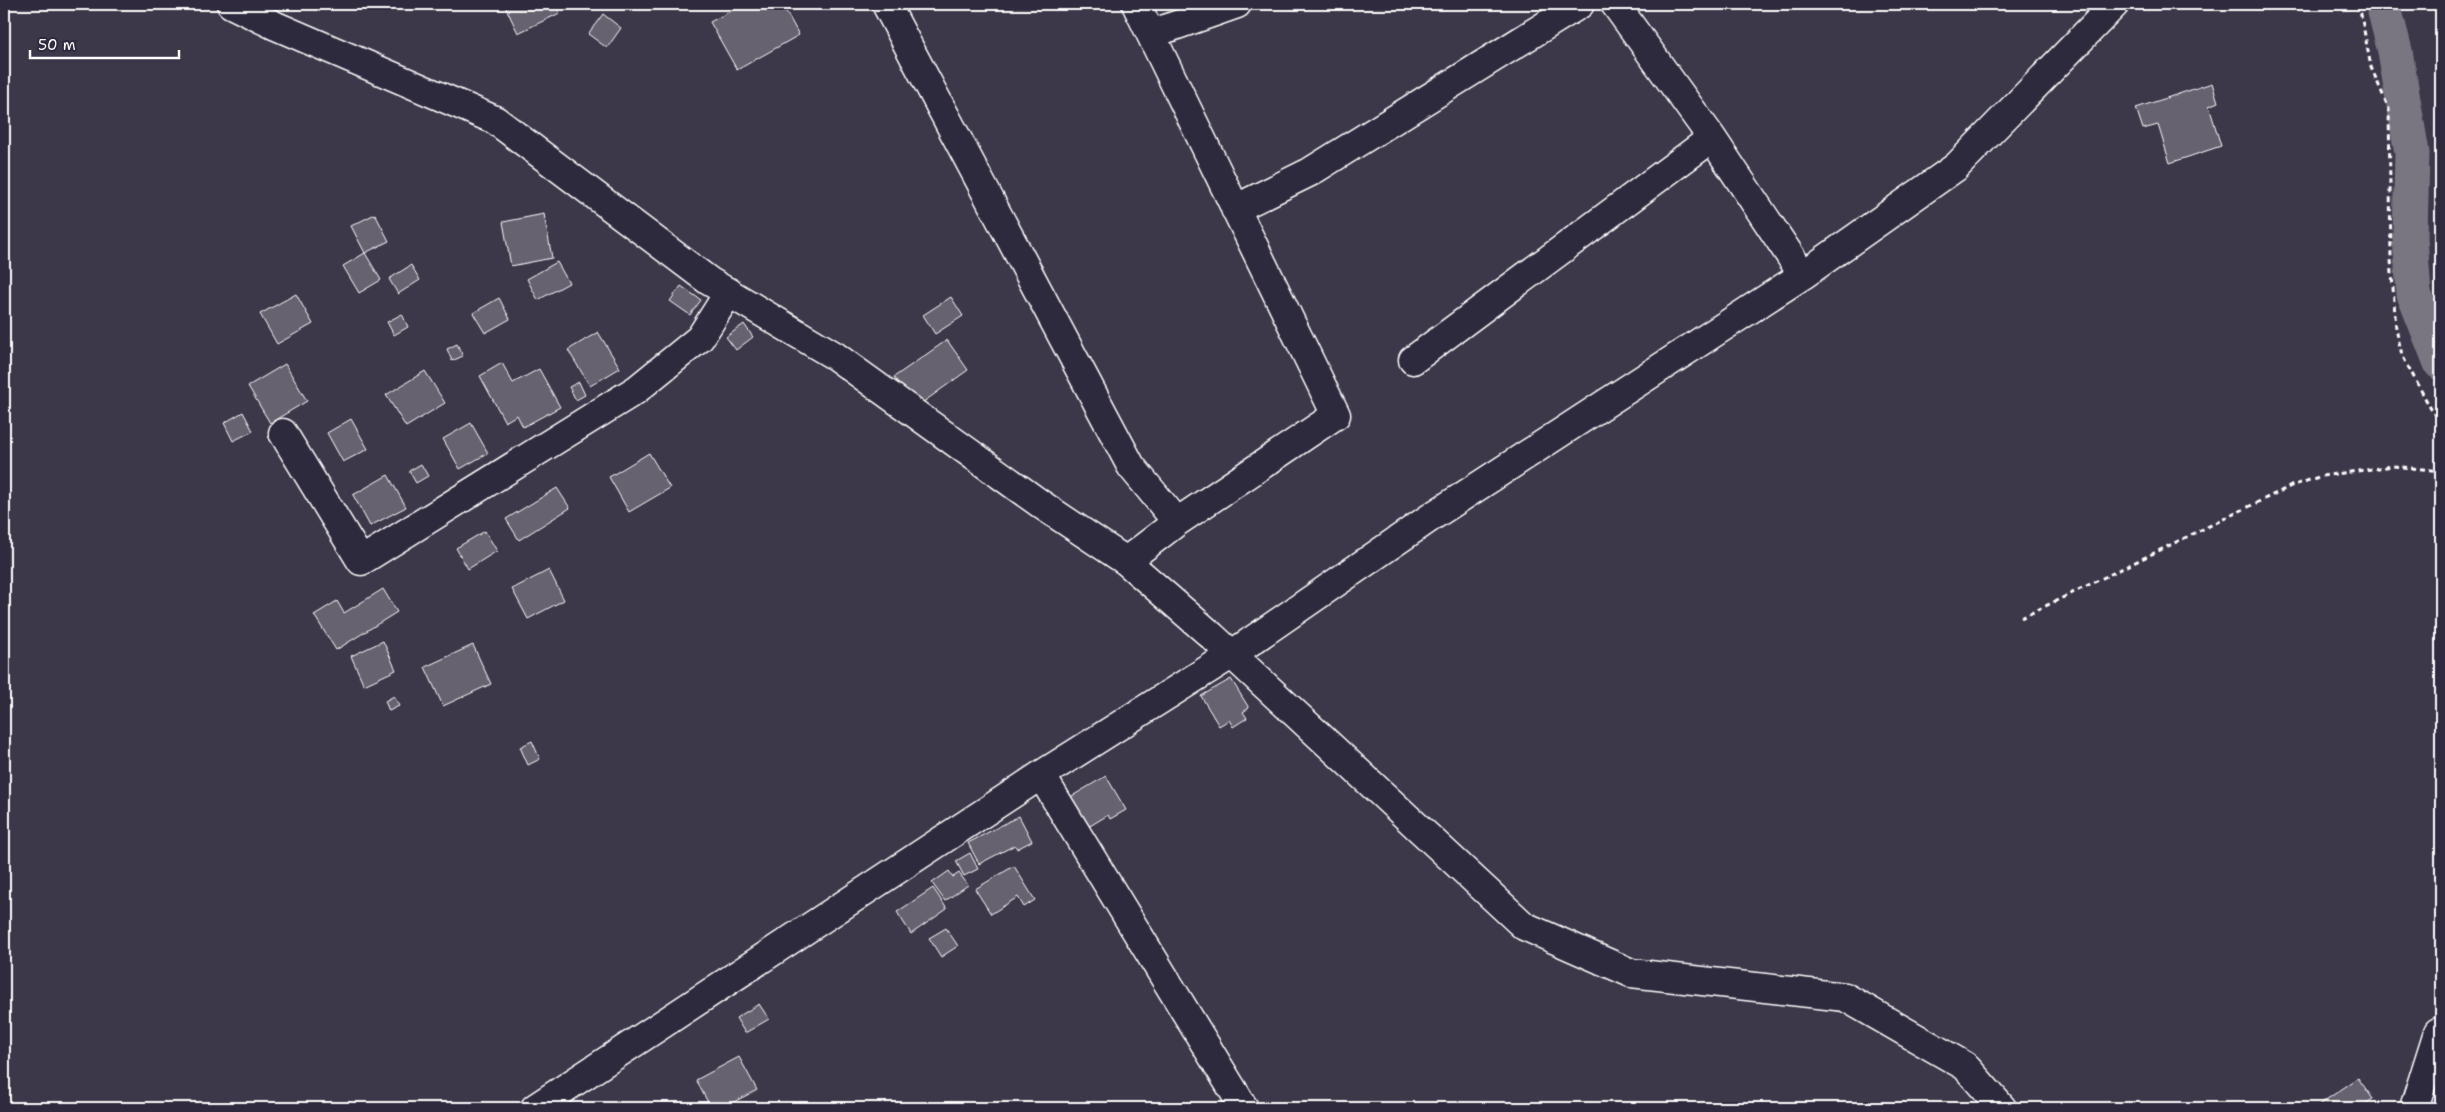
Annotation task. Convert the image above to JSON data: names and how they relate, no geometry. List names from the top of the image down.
{
  "scale_bar": "50 m"
}
